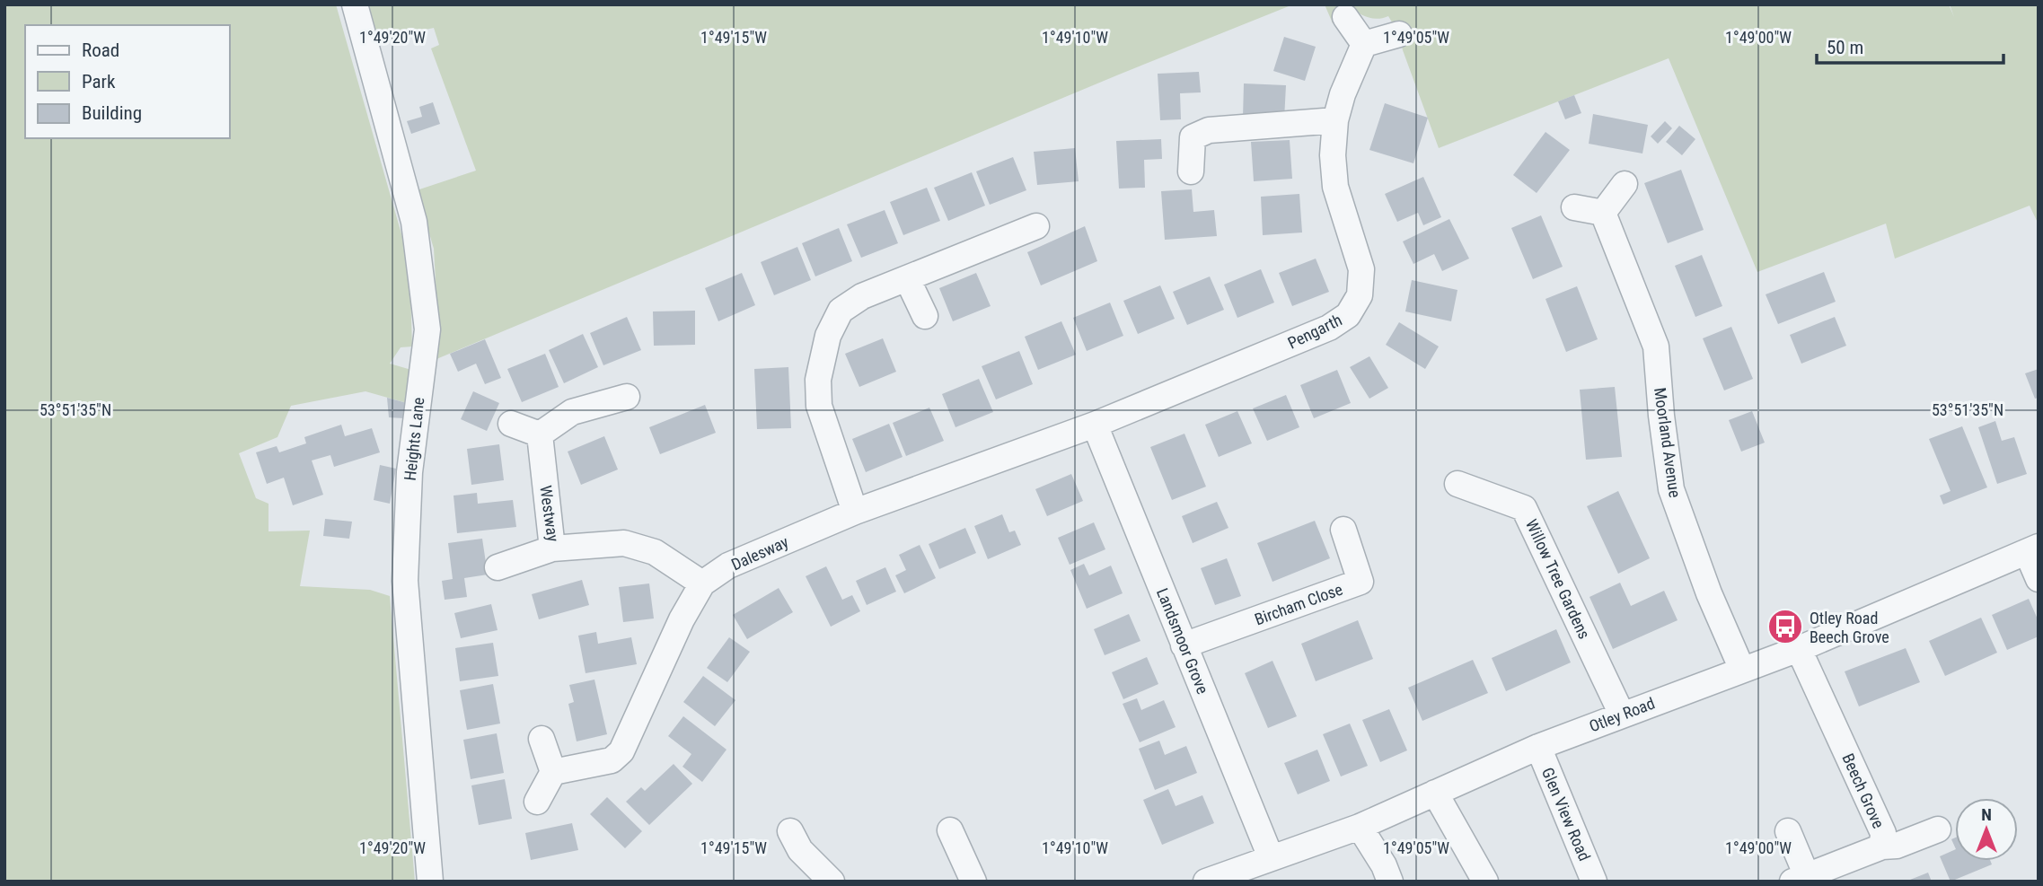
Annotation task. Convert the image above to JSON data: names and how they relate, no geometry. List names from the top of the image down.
{
  "streets": {
    "street": [
      "Pengarth",
      "Heights Lane",
      "Moorland Avenue",
      "Westway",
      "Dalesway",
      "Willow Tree Gardens",
      "Bircham Close",
      "Landsmoor Grove",
      "Otley Road",
      "Beech Grove",
      "Glen View Road"
    ]
  },
  "crossings": [
    ["Pengarth", "Dalesway"],
    ["Pengarth", "Landsmoor Grove"],
    ["Moorland Avenue", "Otley Road"],
    ["Westway", "Dalesway"],
    ["Dalesway", "Landsmoor Grove"],
    ["Willow Tree Gardens", "Otley Road"],
    ["Bircham Close", "Landsmoor Grove"],
    ["Landsmoor Grove", "Otley Road"],
    ["Otley Road", "Beech Grove"],
    ["Otley Road", "Glen View Road"]
  ],
  "places": {
    "bus stop": ["Otley Road Beech Grove"]
  },
  "legend": ["Road", "Park", "Building"],
  "scale_bar": "50 m",
  "north": "top",
  "coordinates": [
    "1°49'20\"W",
    "1°49'15\"W",
    "1°49'10\"W",
    "1°49'05\"W",
    "1°49'00\"W",
    "53°51'35\"N"
  ]
}
